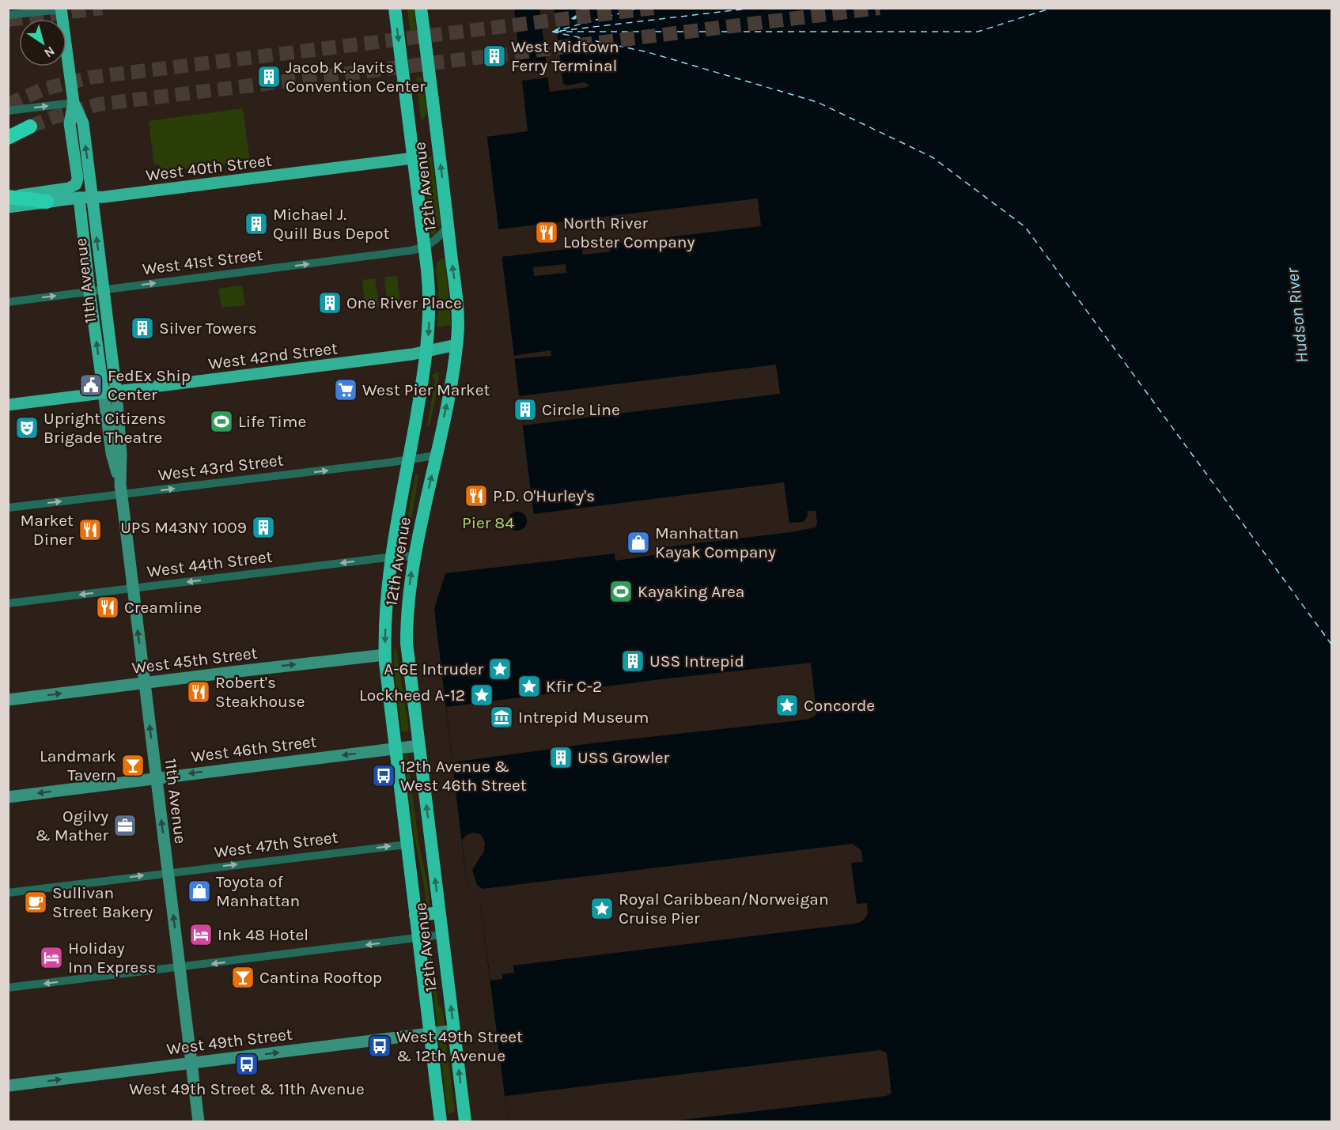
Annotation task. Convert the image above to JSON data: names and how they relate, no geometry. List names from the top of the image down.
{
  "streets": {
    "highway": ["12th Avenue"],
    "main road": [
      "West 40th Street",
      "11th Avenue",
      "West 42nd Street",
      "West 45th Street",
      "West 46th Street",
      "West 49th Street"
    ],
    "street": [
      "West 41st Street",
      "West 43rd Street",
      "West 44th Street",
      "West 47th Street"
    ]
  },
  "crossings": [
    ["West 40th Street", "12th Avenue"],
    ["West 40th Street", "11th Avenue"],
    ["12th Avenue", "West 41st Street"],
    ["12th Avenue", "West 42nd Street"],
    ["12th Avenue", "West 43rd Street"],
    ["12th Avenue", "West 44th Street"],
    ["12th Avenue", "West 45th Street"],
    ["12th Avenue", "West 46th Street"],
    ["12th Avenue", "West 47th Street"],
    ["12th Avenue", "West 49th Street"],
    ["West 41st Street", "11th Avenue"],
    ["11th Avenue", "West 42nd Street"],
    ["11th Avenue", "West 43rd Street"],
    ["11th Avenue", "West 44th Street"],
    ["11th Avenue", "West 45th Street"],
    ["11th Avenue", "West 46th Street"],
    ["11th Avenue", "West 47th Street"],
    ["11th Avenue", "West 49th Street"]
  ],
  "one_way": [
    "West 41st Street",
    "11th Avenue",
    "West 43rd Street",
    "West 44th Street",
    "West 45th Street",
    "West 46th Street",
    "West 47th Street",
    "West 49th Street"
  ],
  "water": ["Hudson River"],
  "parks": ["Pier 84"],
  "places": {
    "building": [
      "West Midtown Ferry Terminal",
      "Jacob K. Javits Convention Center",
      "Michael J. Quill Bus Depot",
      "One River Place",
      "Silver Towers",
      "Circle Line",
      "UPS M43NY 1009",
      "USS Intrepid",
      "USS Growler"
    ],
    "restaurant": [
      "North River Lobster Company",
      "P.D. O'Hurley's",
      "Market Diner",
      "Creamline",
      "Robert's Steakhouse"
    ],
    "public building": ["FedEx Ship Center"],
    "supermarket": ["West Pier Market"],
    "sports": ["Life Time", "Kayaking Area"],
    "theatre": ["Upright Citizens Brigade Theatre"],
    "shop": ["Manhattan Kayak Company", "Toyota of Manhattan"],
    "place": [
      "A-6E Intruder",
      "Kfir C-2",
      "Lockheed A-12",
      "Concorde",
      "Royal Caribbean/Norweigan Cruise Pier"
    ],
    "museum": ["Intrepid Museum"],
    "bar": ["Landmark Tavern", "Cantina Rooftop"],
    "bus stop": ["12th Avenue & West 46th Street", "West 49th Street & 12th Avenue", "West 49th Street & 11th Avenue"],
    "office": ["Ogilvy & Mather"],
    "cafe": ["Sullivan Street Bakery"],
    "hotel": ["Ink 48 Hotel", "Holiday Inn Express"]
  },
  "north": "bottom right"
}
